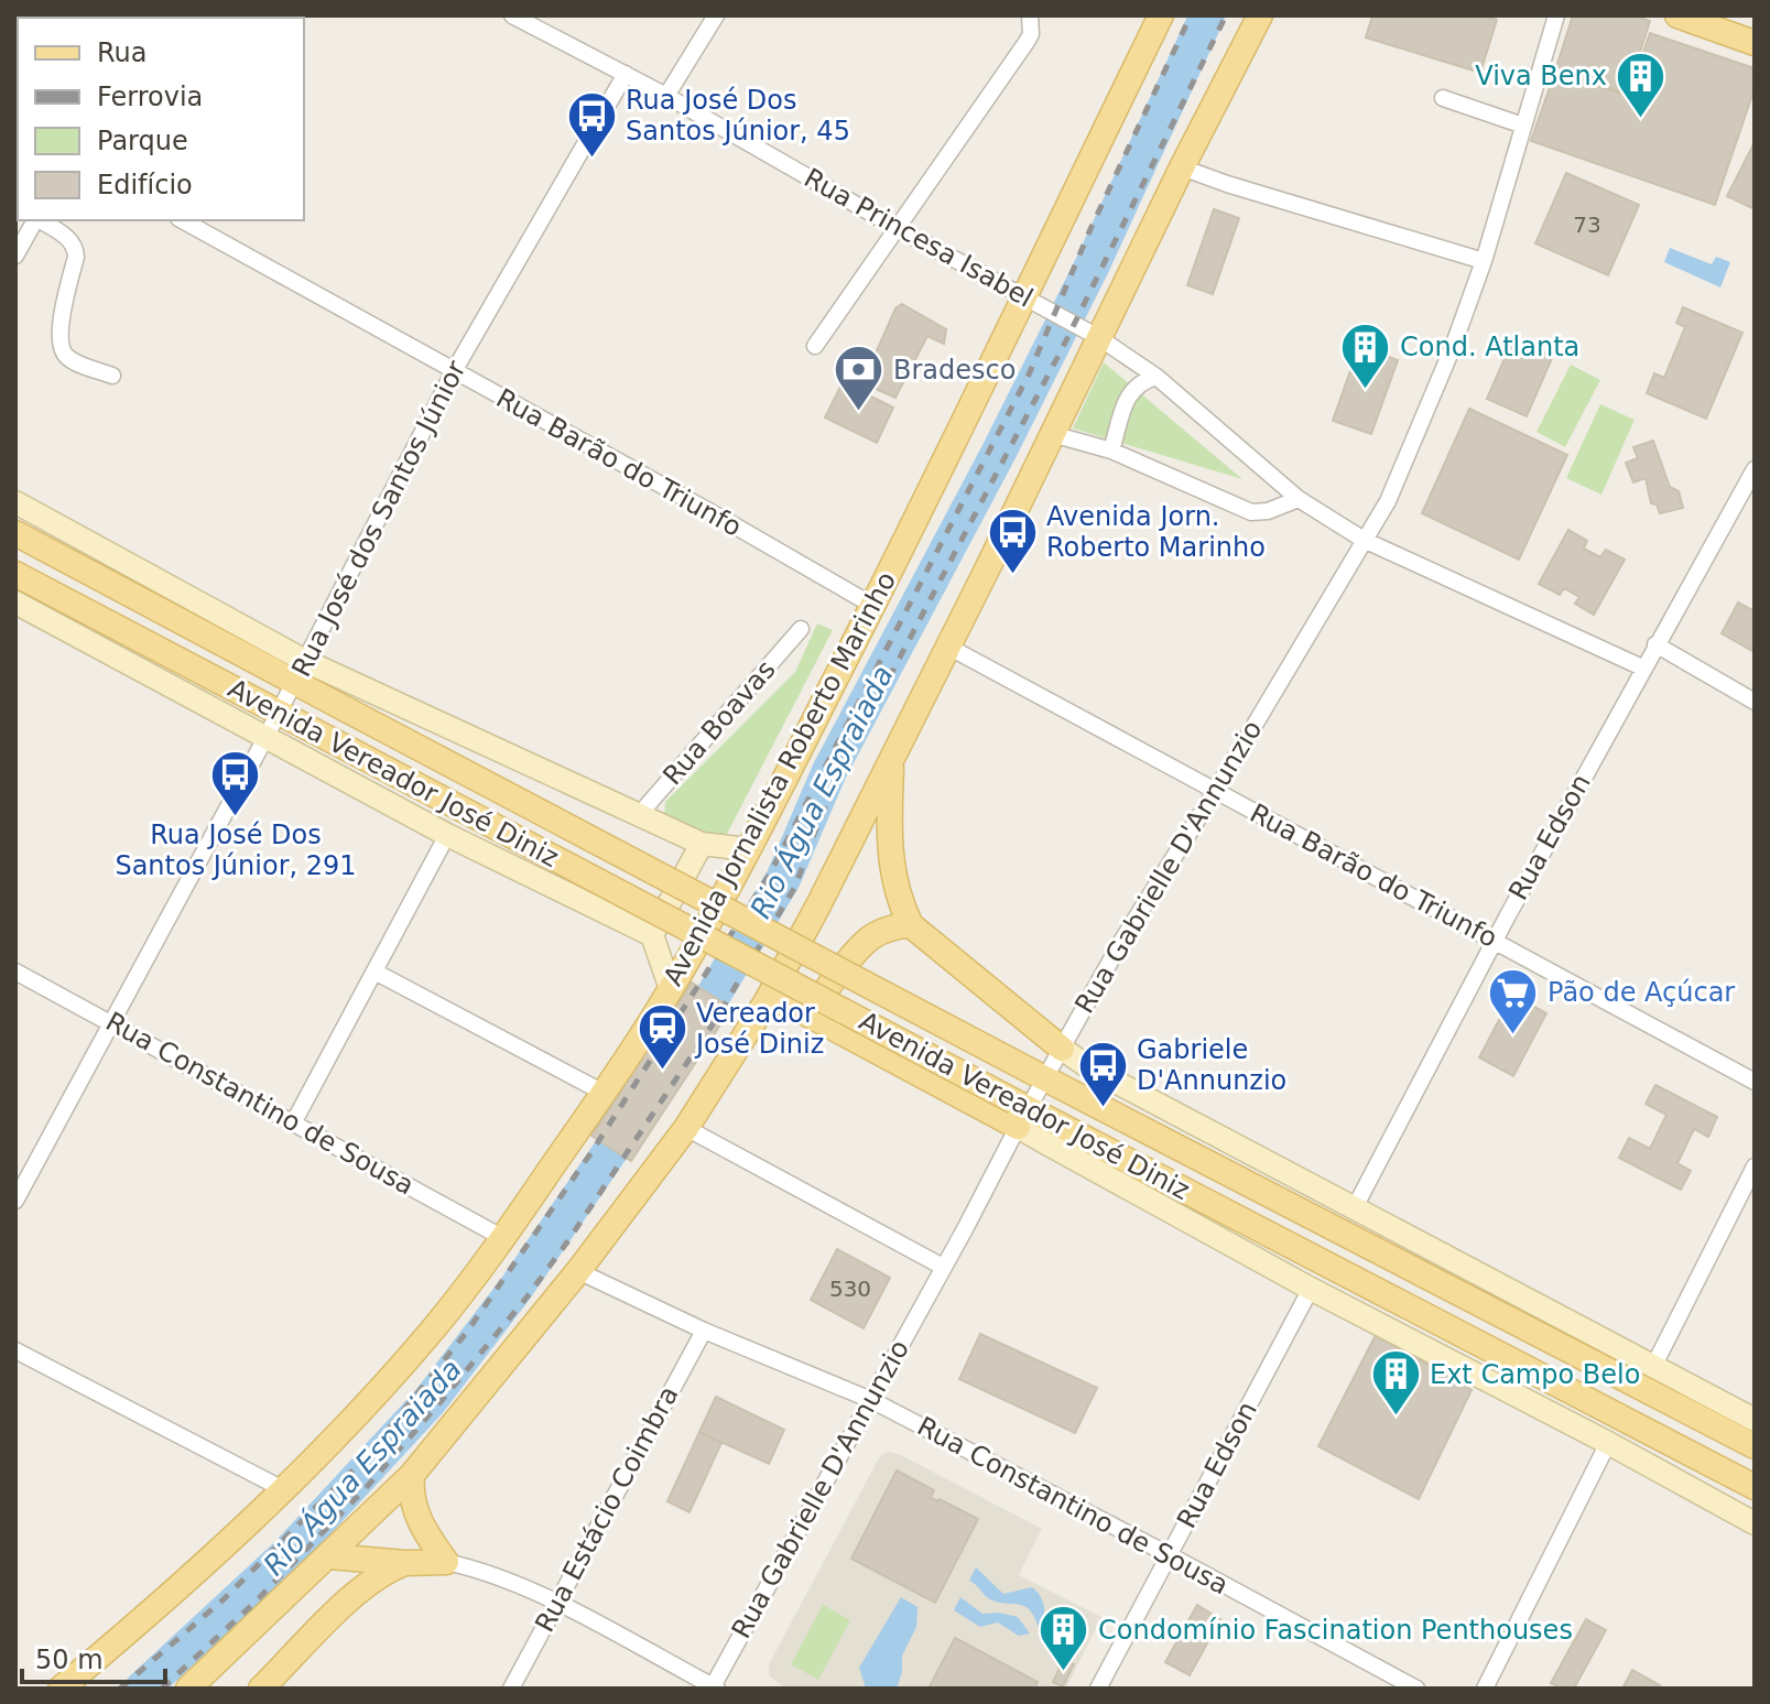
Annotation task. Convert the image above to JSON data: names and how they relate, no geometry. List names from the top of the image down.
{
  "streets": {
    "main road": ["Avenida Vereador José Diniz", "Avenida Jornalista Roberto Marinho"],
    "street": [
      "Rua Princesa Isabel",
      "Rua Barão do Triunfo",
      "Rua José dos Santos Júnior",
      "Rua Boavas",
      "Rua Edson",
      "Rua Gabrielle D'Annunzio",
      "Rua Constantino de Sousa",
      "Rua Estácio Coimbra"
    ]
  },
  "crossings": [
    ["Rua Princesa Isabel", "Rua José dos Santos Júnior"],
    ["Rua Princesa Isabel", "Avenida Jornalista Roberto Marinho"],
    ["Rua Princesa Isabel", "Rua Edson"],
    ["Rua Princesa Isabel", "Rua Gabrielle D'Annunzio"],
    ["Rua Barão do Triunfo", "Rua José dos Santos Júnior"],
    ["Rua Barão do Triunfo", "Avenida Jornalista Roberto Marinho"],
    ["Rua Barão do Triunfo", "Rua Edson"],
    ["Rua Barão do Triunfo", "Rua Gabrielle D'Annunzio"],
    ["Rua José dos Santos Júnior", "Avenida Vereador José Diniz"],
    ["Rua José dos Santos Júnior", "Rua Constantino de Sousa"],
    ["Rua Boavas", "Avenida Vereador José Diniz"],
    ["Avenida Vereador José Diniz", "Avenida Jornalista Roberto Marinho"],
    ["Avenida Vereador José Diniz", "Rua Edson"],
    ["Avenida Vereador José Diniz", "Rua Gabrielle D'Annunzio"],
    ["Avenida Jornalista Roberto Marinho", "Rua Constantino de Sousa"],
    ["Rua Edson", "Rua Constantino de Sousa"],
    ["Rua Gabrielle D'Annunzio", "Rua Constantino de Sousa"],
    ["Rua Constantino de Sousa", "Rua Estácio Coimbra"]
  ],
  "water": ["Rio Água Espraiada"],
  "places": {
    "building": [
      "Viva Benx",
      "Cond. Atlanta",
      "Ext Campo Belo",
      "Condomínio Fascination Penthouses"
    ],
    "bus stop": [
      "Rua José Dos Santos Júnior, 45",
      "Avenida Jorn. Roberto Marinho",
      "Rua José Dos Santos Júnior, 291",
      "Gabriele D'Annunzio"
    ],
    "bank": ["Bradesco"],
    "supermarket": ["Pão de Açúcar"],
    "station": ["Vereador José Diniz"]
  },
  "house_numbers": ["73", "530"],
  "legend": [
    "Rua",
    "Ferrovia",
    "Parque",
    "Edifício"
  ],
  "scale_bar": "50 m"
}
